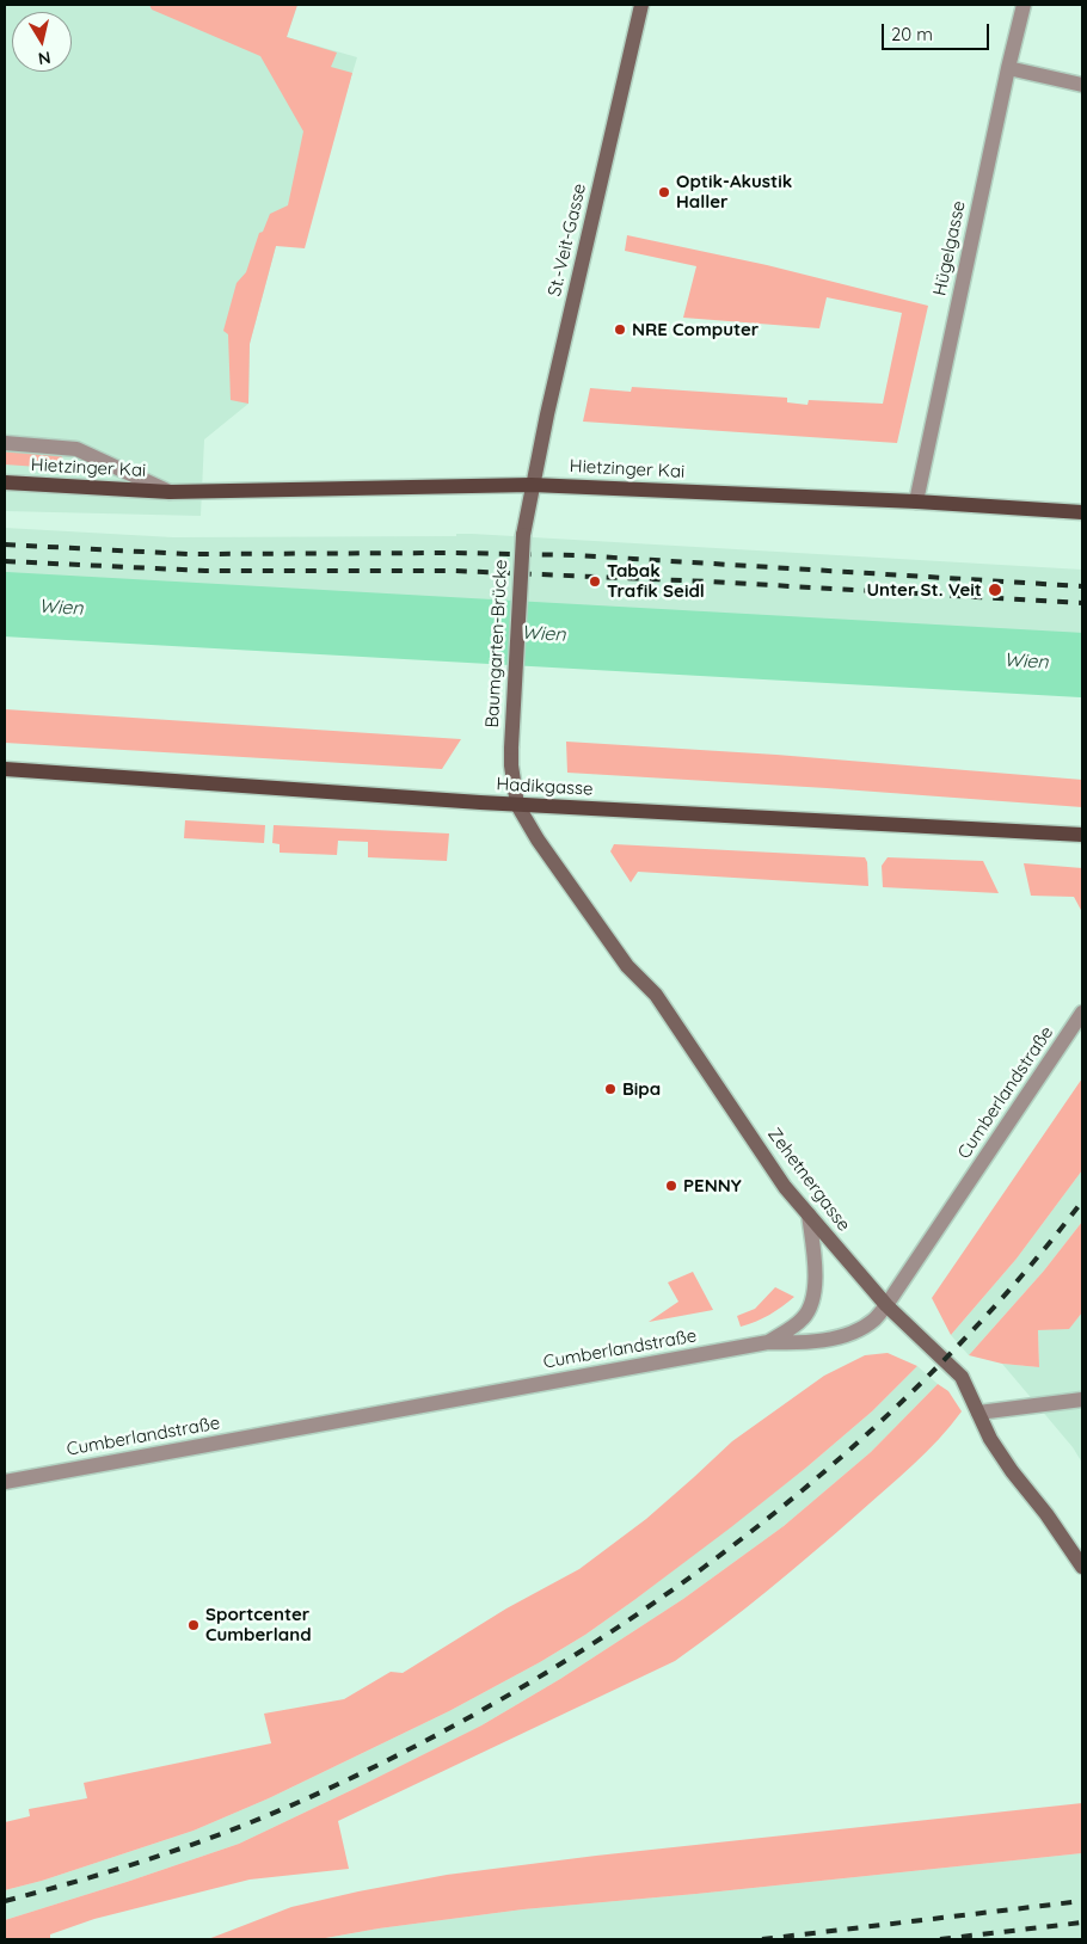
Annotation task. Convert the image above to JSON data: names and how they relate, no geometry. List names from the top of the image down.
{
  "streets": {
    "main road": ["Hietzinger Kai", "Hadikgasse"],
    "street": [
      "St.-Veit-Gasse",
      "Hügelgasse",
      "Baumgarten-Brücke",
      "Cumberlandstraße",
      "Zehetnergasse"
    ]
  },
  "crossings": [
    ["St.-Veit-Gasse", "Hietzinger Kai"],
    ["St.-Veit-Gasse", "Baumgarten-Brücke"],
    ["Hügelgasse", "Hietzinger Kai"],
    ["Hietzinger Kai", "Baumgarten-Brücke"],
    ["Baumgarten-Brücke", "Hadikgasse"],
    ["Baumgarten-Brücke", "Zehetnergasse"],
    ["Hadikgasse", "Zehetnergasse"],
    ["Cumberlandstraße", "Zehetnergasse"]
  ],
  "water": ["Wien"],
  "places": [
    "Optik-Akustik Haller",
    "NRE Computer",
    "Tabak Trafik Seidl",
    "Unter St. Veit",
    "Bipa",
    "PENNY",
    "Sportcenter Cumberland"
  ],
  "scale_bar": "20 m",
  "north": "bottom"
}
